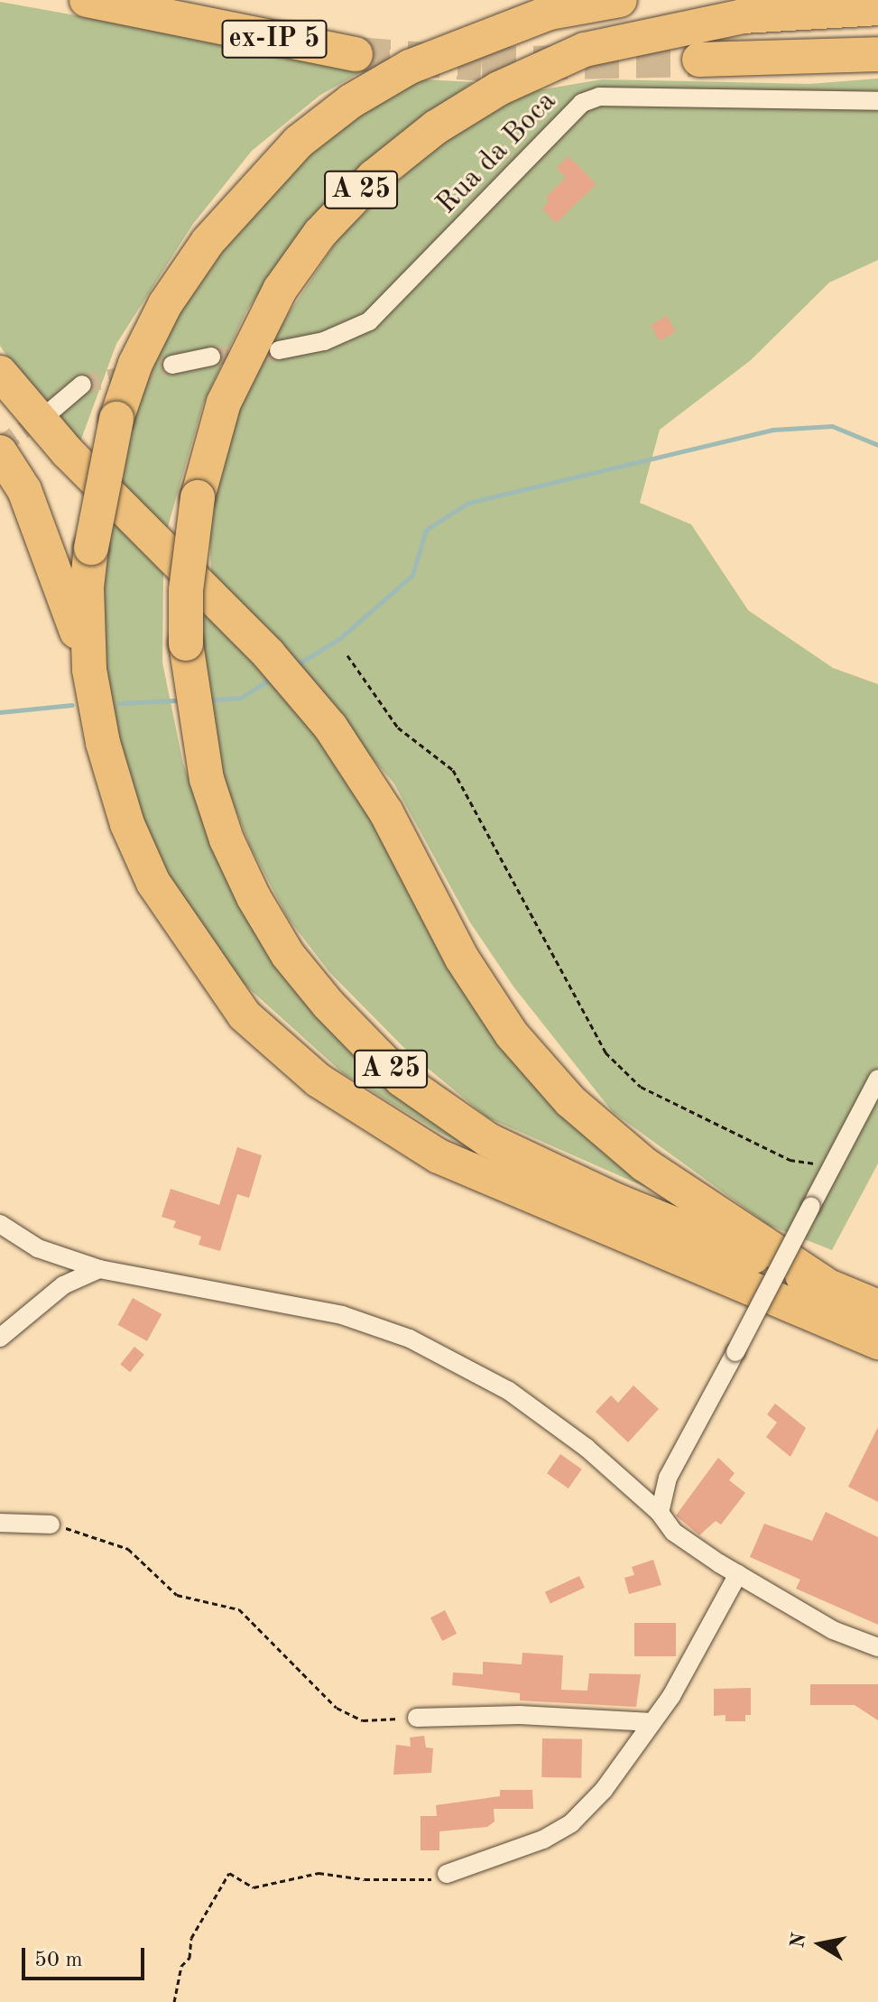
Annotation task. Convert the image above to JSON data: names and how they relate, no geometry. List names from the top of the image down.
{
  "streets": {
    "highway": ["ex-IP 5", "A 25"],
    "street": ["Rua da Boca"]
  },
  "scale_bar": "50 m",
  "north": "left"
}
